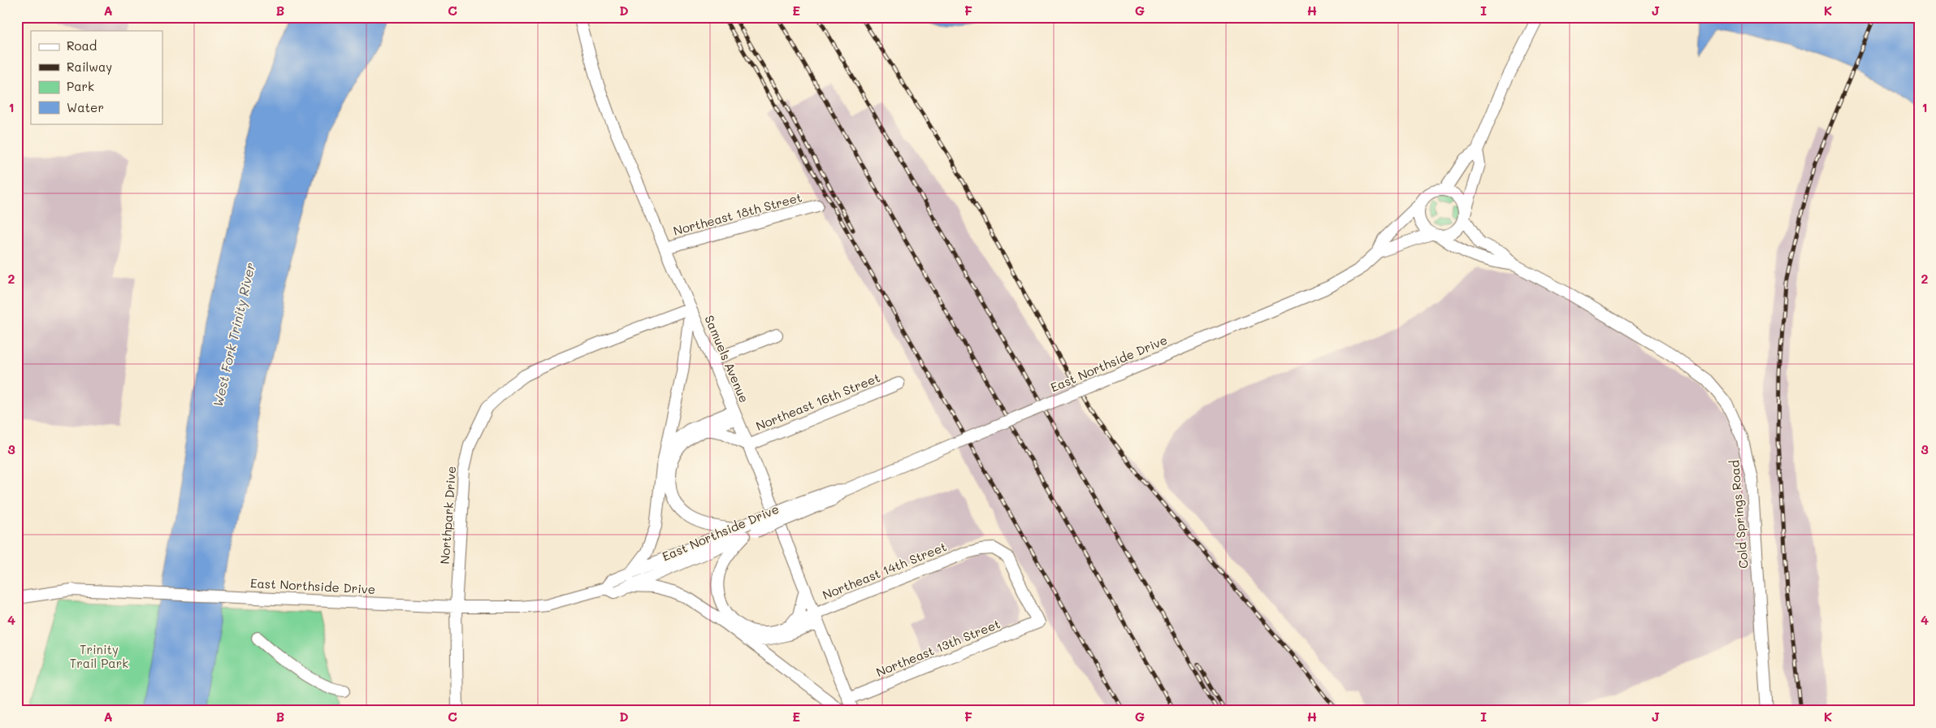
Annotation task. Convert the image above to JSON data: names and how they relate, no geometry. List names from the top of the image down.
{
  "streets": {
    "street": [
      "Northeast 18th Street",
      "Samuels Avenue",
      "East Northside Drive",
      "Northeast 16th Street",
      "Cold Springs Road",
      "Northpark Drive",
      "Northeast 14th Street",
      "Northeast 13th Street"
    ]
  },
  "crossings": [
    ["Northeast 18th Street", "Samuels Avenue"],
    ["Samuels Avenue", "Northeast 16th Street"],
    ["Samuels Avenue", "Northpark Drive"],
    ["Samuels Avenue", "Northeast 14th Street"],
    ["Samuels Avenue", "Northeast 13th Street"],
    ["East Northside Drive", "Cold Springs Road"],
    ["East Northside Drive", "Northpark Drive"],
    ["Northeast 14th Street", "Northeast 13th Street"]
  ],
  "water": ["West Fork Trinity River"],
  "parks": ["Trinity Trail Park"],
  "legend": [
    "Road",
    "Railway",
    "Park",
    "Water"
  ],
  "grid": {
    "columns": [
      "A",
      "B",
      "C",
      "D",
      "E",
      "F",
      "G",
      "H",
      "I",
      "J",
      "K"
    ],
    "rows": [
      "1",
      "2",
      "3",
      "4"
    ]
  }
}
